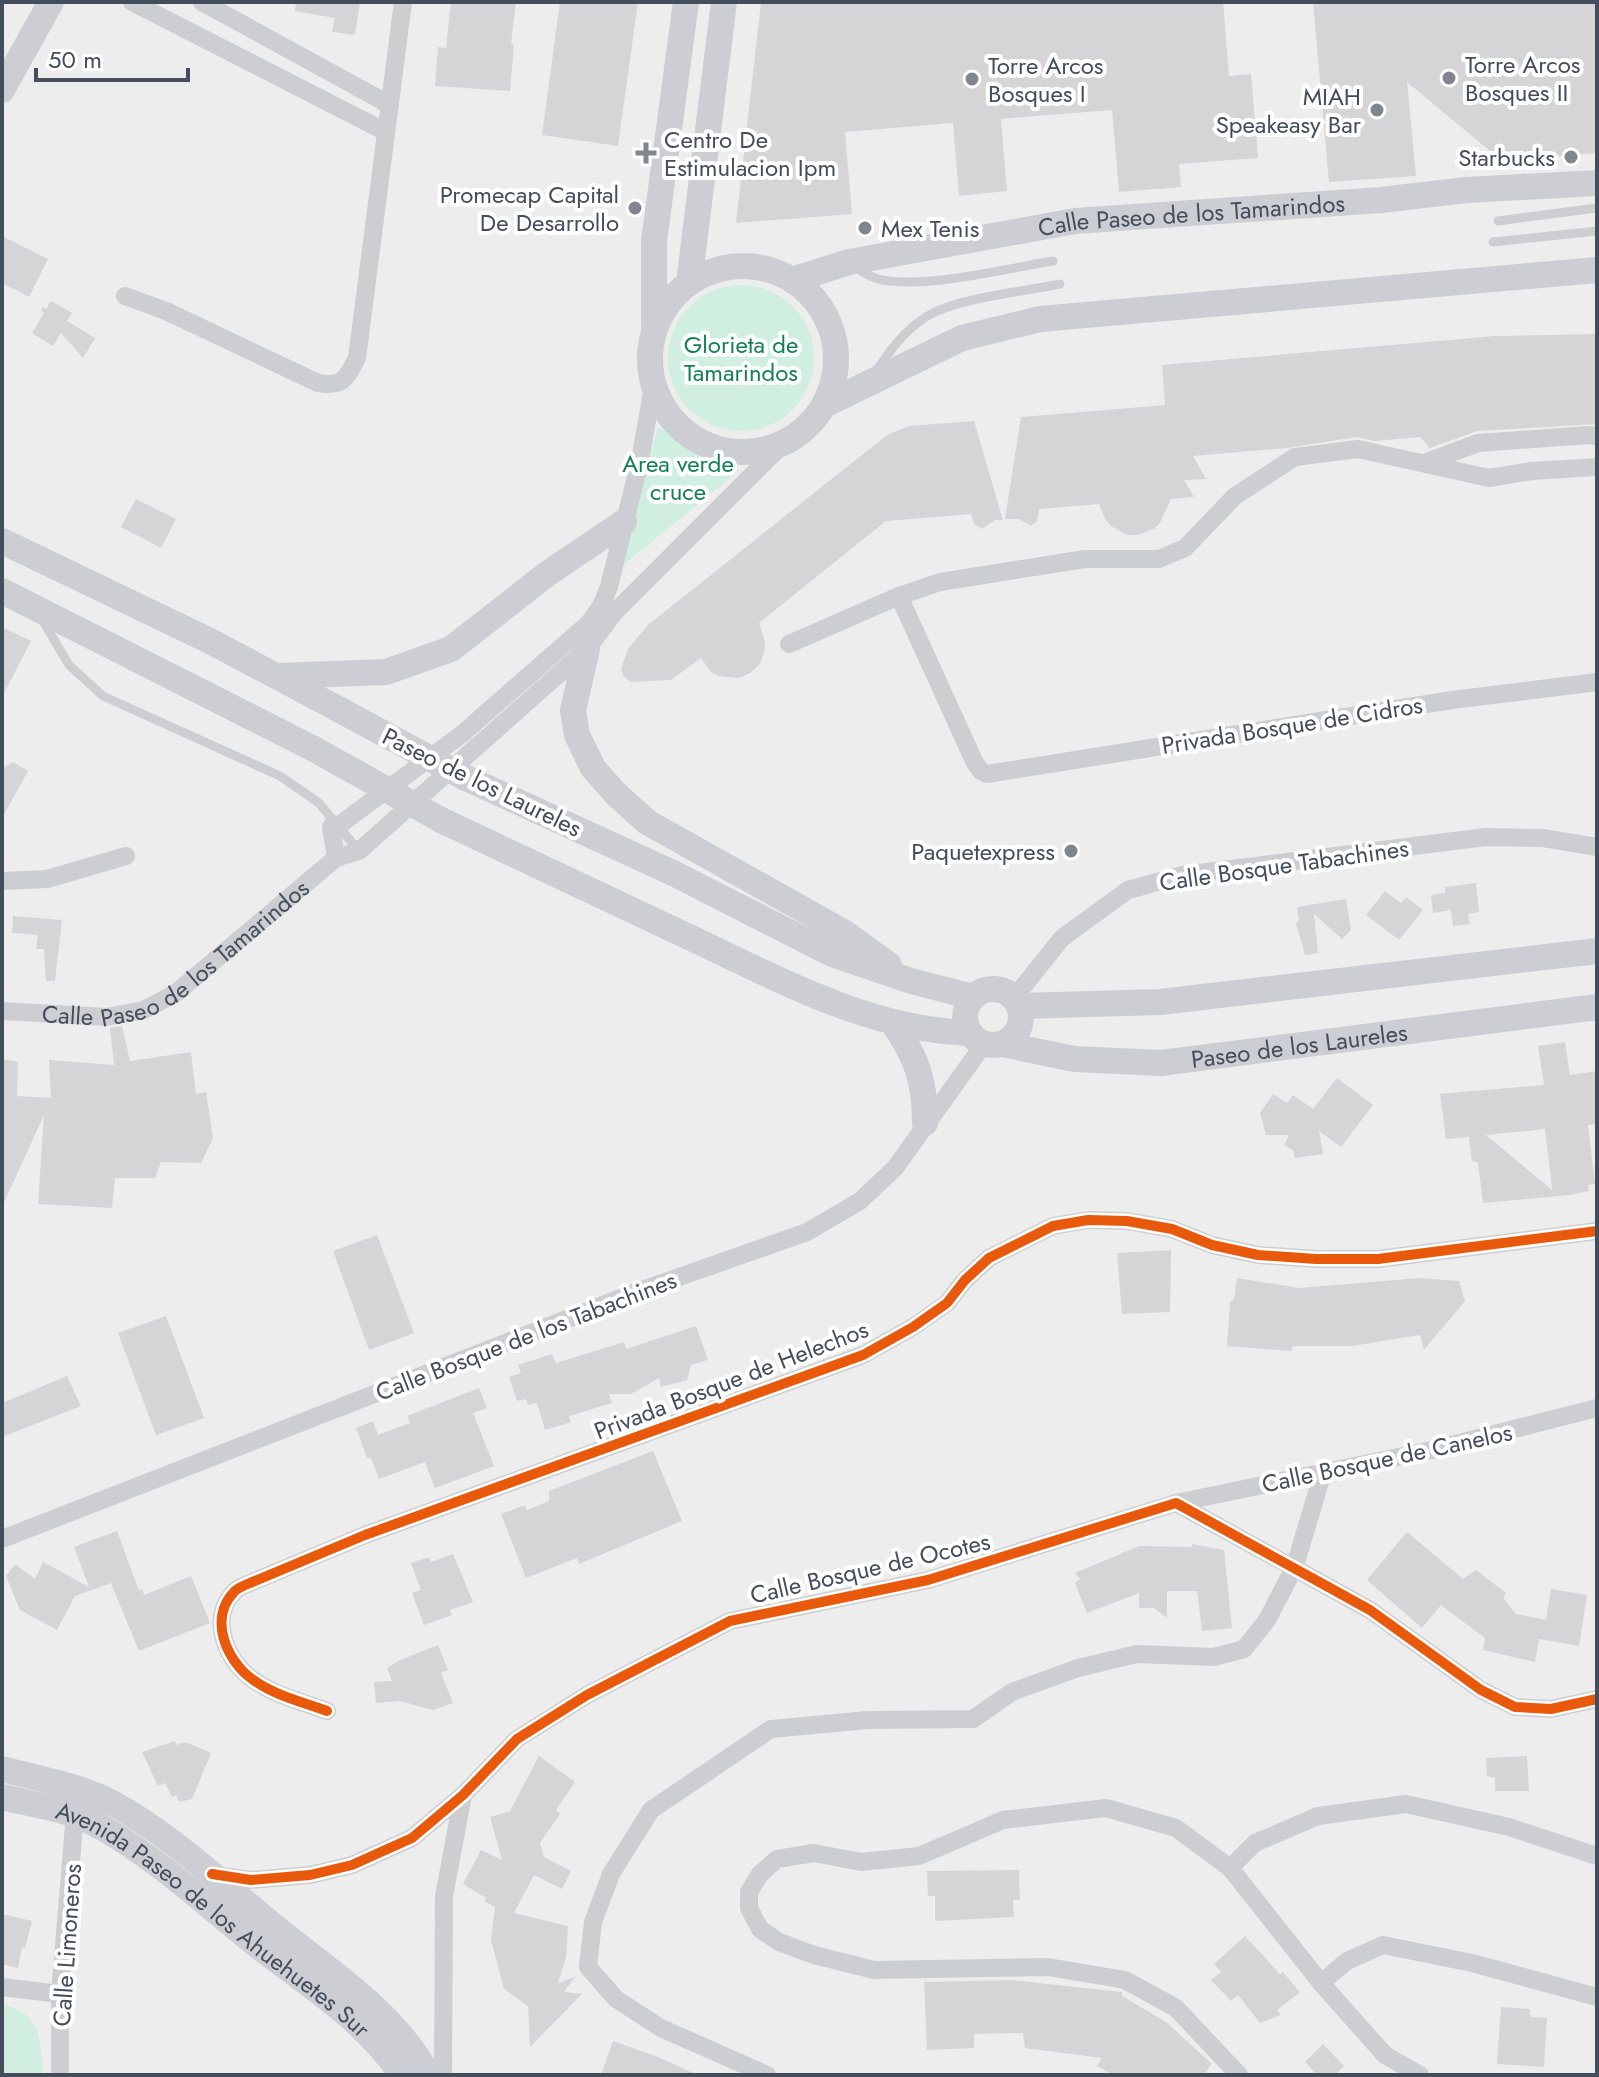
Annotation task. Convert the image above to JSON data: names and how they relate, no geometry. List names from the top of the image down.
{
  "streets": {
    "main road": ["Calle Paseo de los Tamarindos", "Paseo de los Laureles", "Avenida Paseo de los Ahuehuetes Sur"],
    "street": [
      "Privada Bosque de Cidros",
      "Calle Bosque Tabachines",
      "Calle Bosque de los Tabachines",
      "Privada Bosque de Helechos",
      "Calle Bosque de Canelos",
      "Calle Bosque de Ocotes",
      "Calle Limoneros"
    ]
  },
  "crossings": [
    ["Paseo de los Laureles", "Calle Bosque Tabachines"],
    ["Paseo de los Laureles", "Calle Bosque de los Tabachines"],
    ["Calle Bosque Tabachines", "Calle Bosque de los Tabachines"],
    ["Calle Bosque de Canelos", "Calle Bosque de Ocotes"],
    ["Calle Bosque de Ocotes", "Avenida Paseo de los Ahuehuetes Sur"],
    ["Avenida Paseo de los Ahuehuetes Sur", "Calle Limoneros"]
  ],
  "parks": ["Glorieta de Tamarindos", "Area verde cruce"],
  "places": {
    "other": [
      "Torre Arcos Bosques II",
      "Torre Arcos Bosques I",
      "MIAH Speakeasy Bar",
      "Starbucks",
      "Promecap Capital De Desarrollo",
      "Mex Tenis",
      "Paquetexpress"
    ],
    "health": ["Centro De Estimulacion Ipm"]
  },
  "scale_bar": "50 m"
}
